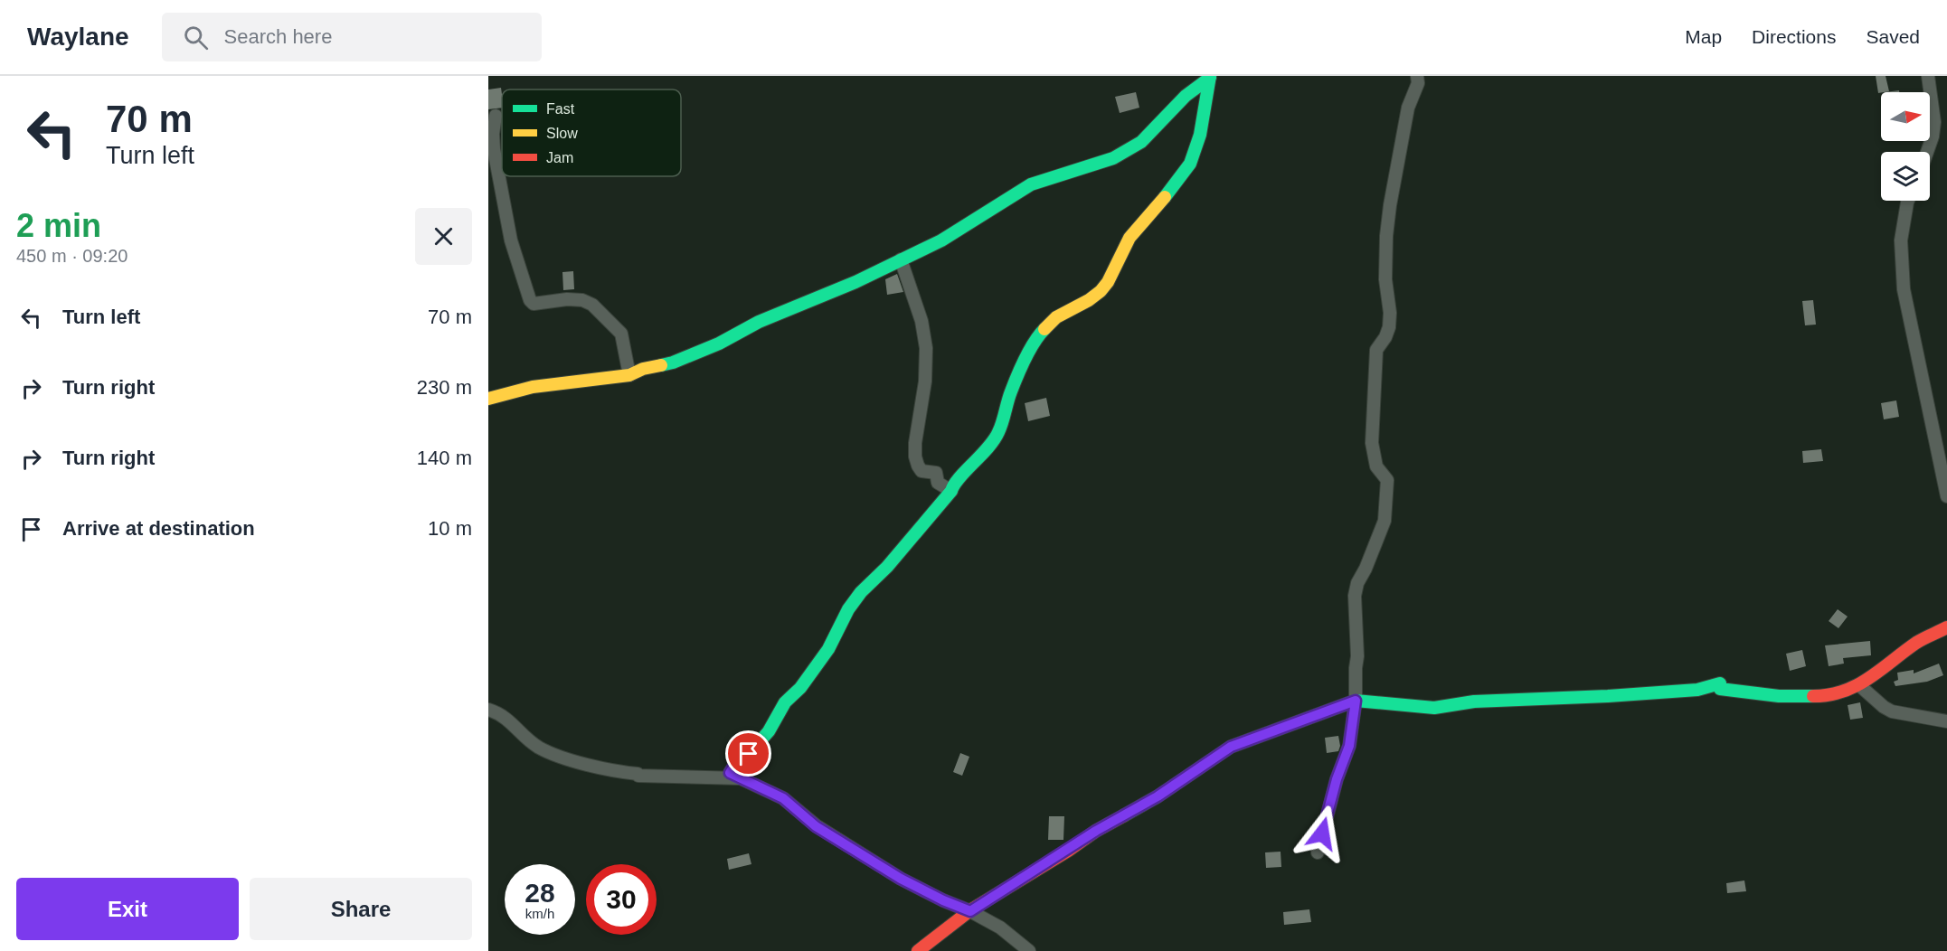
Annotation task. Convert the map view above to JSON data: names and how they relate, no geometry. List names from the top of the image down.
{
  "legend": ["Fast", "Slow", "Jam"],
  "north": "right",
  "page": {
    "header": "Waylane",
    "search": "Search here",
    "nav": ["Map", "Directions", "Saved"],
    "turn": ["70 m", "Turn left"],
    "heading": ["2 min", "450 m · 09:20"],
    "list": [
      {
        "name": "Turn left",
        "value": "70 m"
      },
      {
        "name": "Turn right",
        "value": "230 m"
      },
      {
        "name": "Turn right",
        "value": "140 m"
      },
      {
        "name": "Arrive at destination",
        "value": "10 m"
      }
    ],
    "speed": "28 km/h",
    "limit": "30",
    "buttons": ["Exit", "Share"]
  }
}
